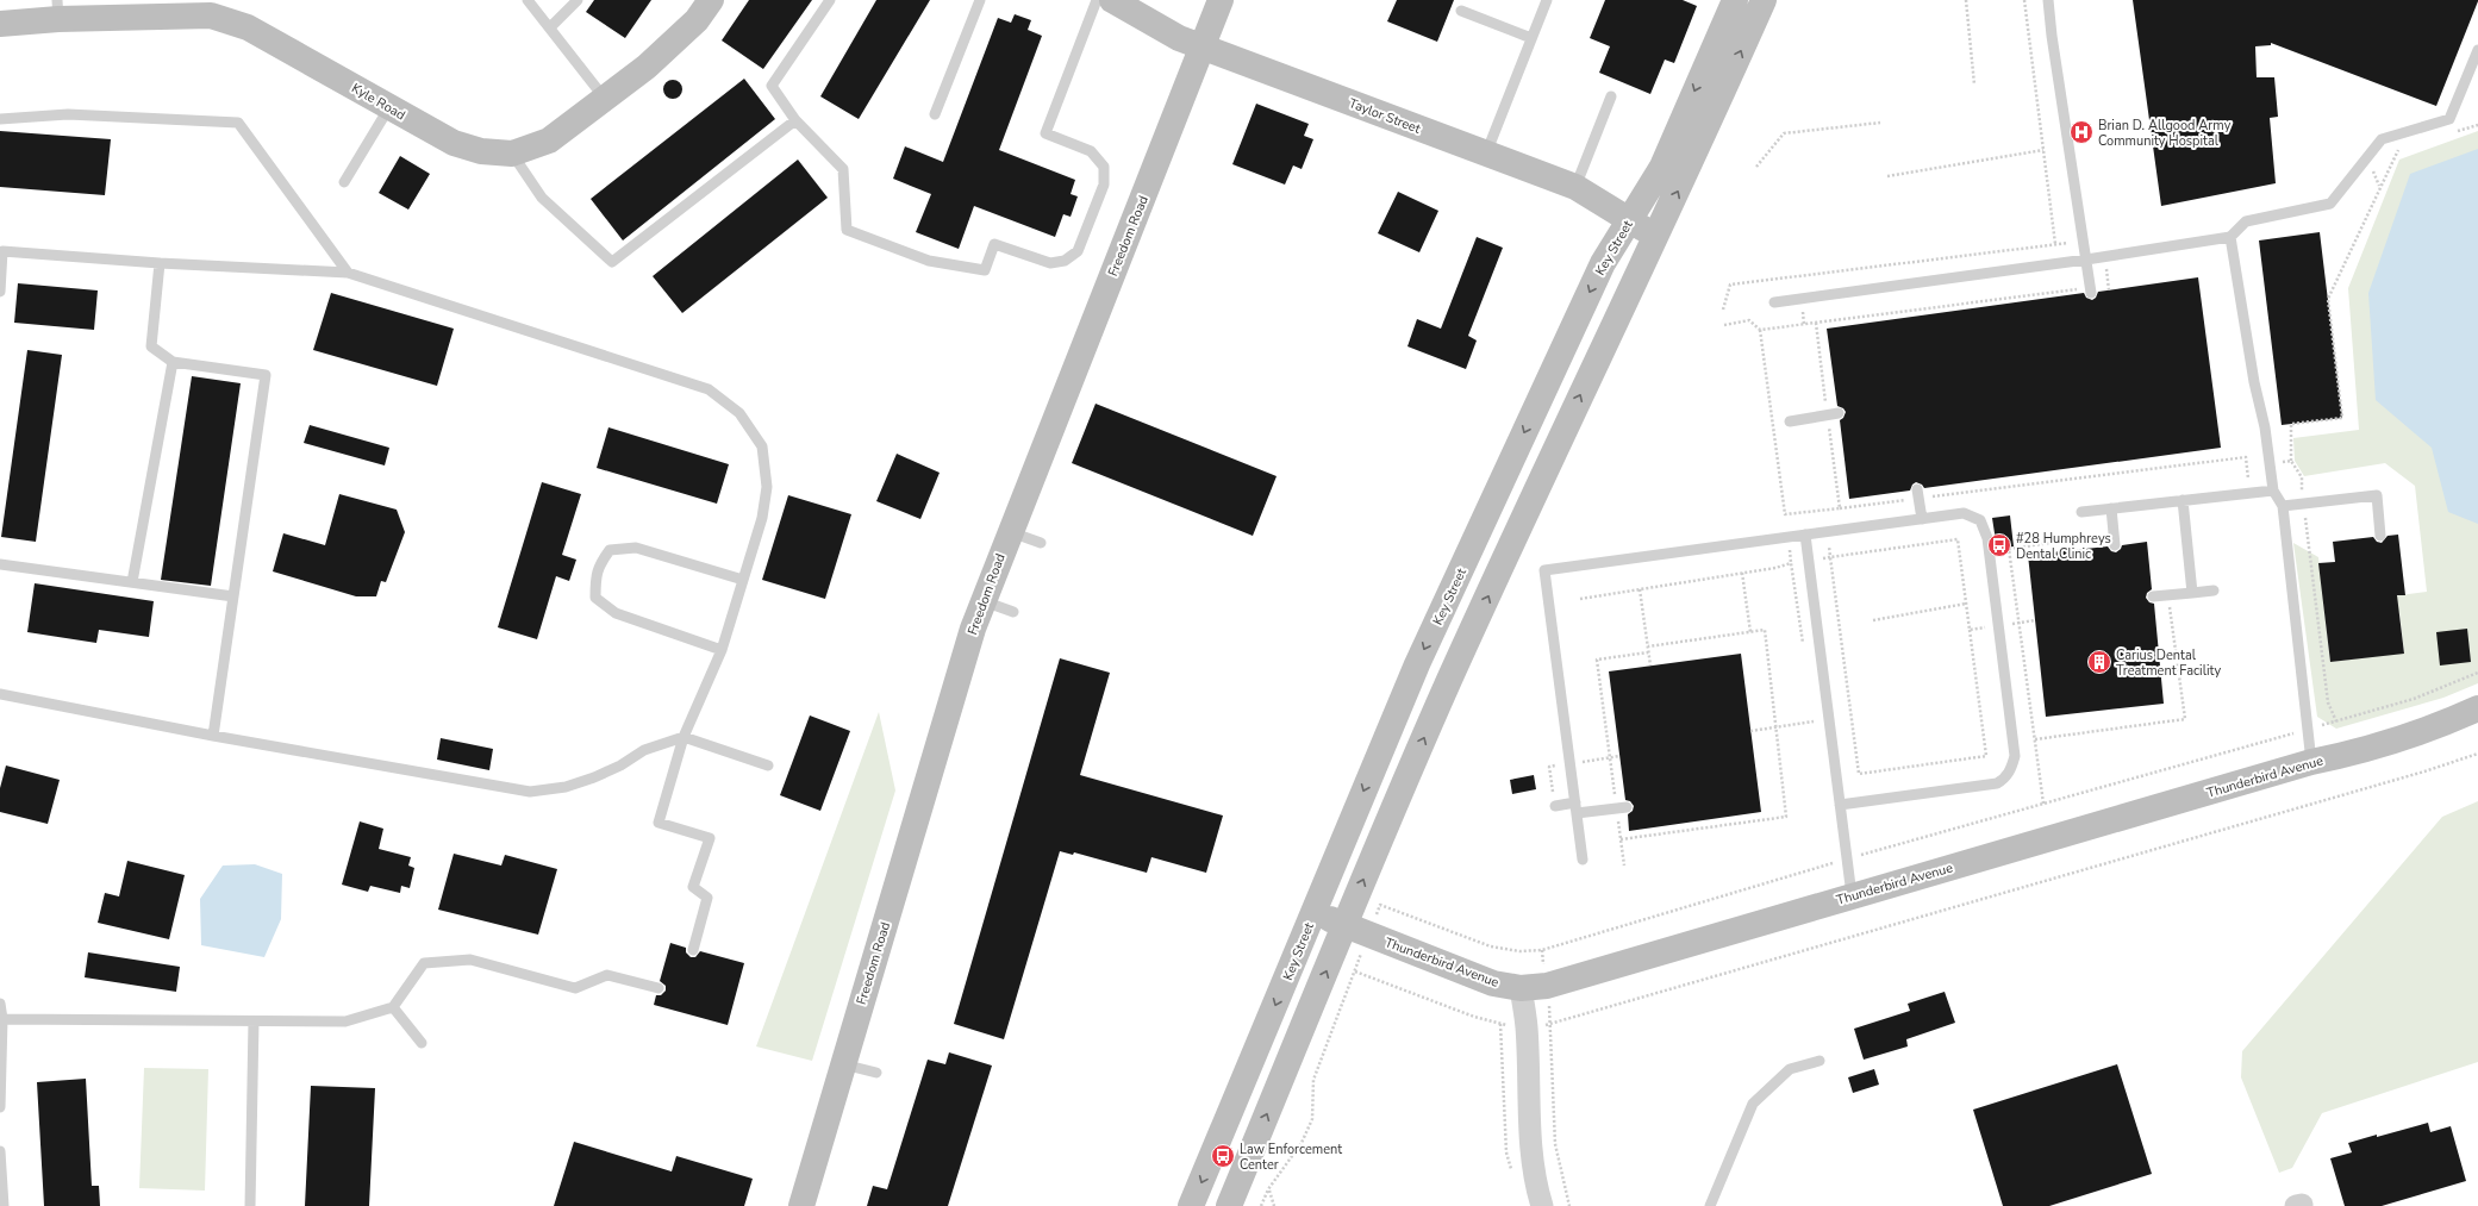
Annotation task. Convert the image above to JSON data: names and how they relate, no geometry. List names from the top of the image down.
{
  "streets": {
    "main road": [
      "Kyle Road",
      "Taylor Street",
      "Freedom Road",
      "Key Street",
      "Thunderbird Avenue"
    ]
  },
  "crossings": [
    ["Taylor Street", "Freedom Road"],
    ["Taylor Street", "Key Street"],
    ["Key Street", "Thunderbird Avenue"]
  ],
  "places": {
    "hospital": ["Brian D. Allgood Army Community Hospital"],
    "bus stop": ["#28 Humphreys Dental Clinic", "Law Enforcement Center"],
    "building": ["Carius Dental Treatment Facility"]
  }
}
